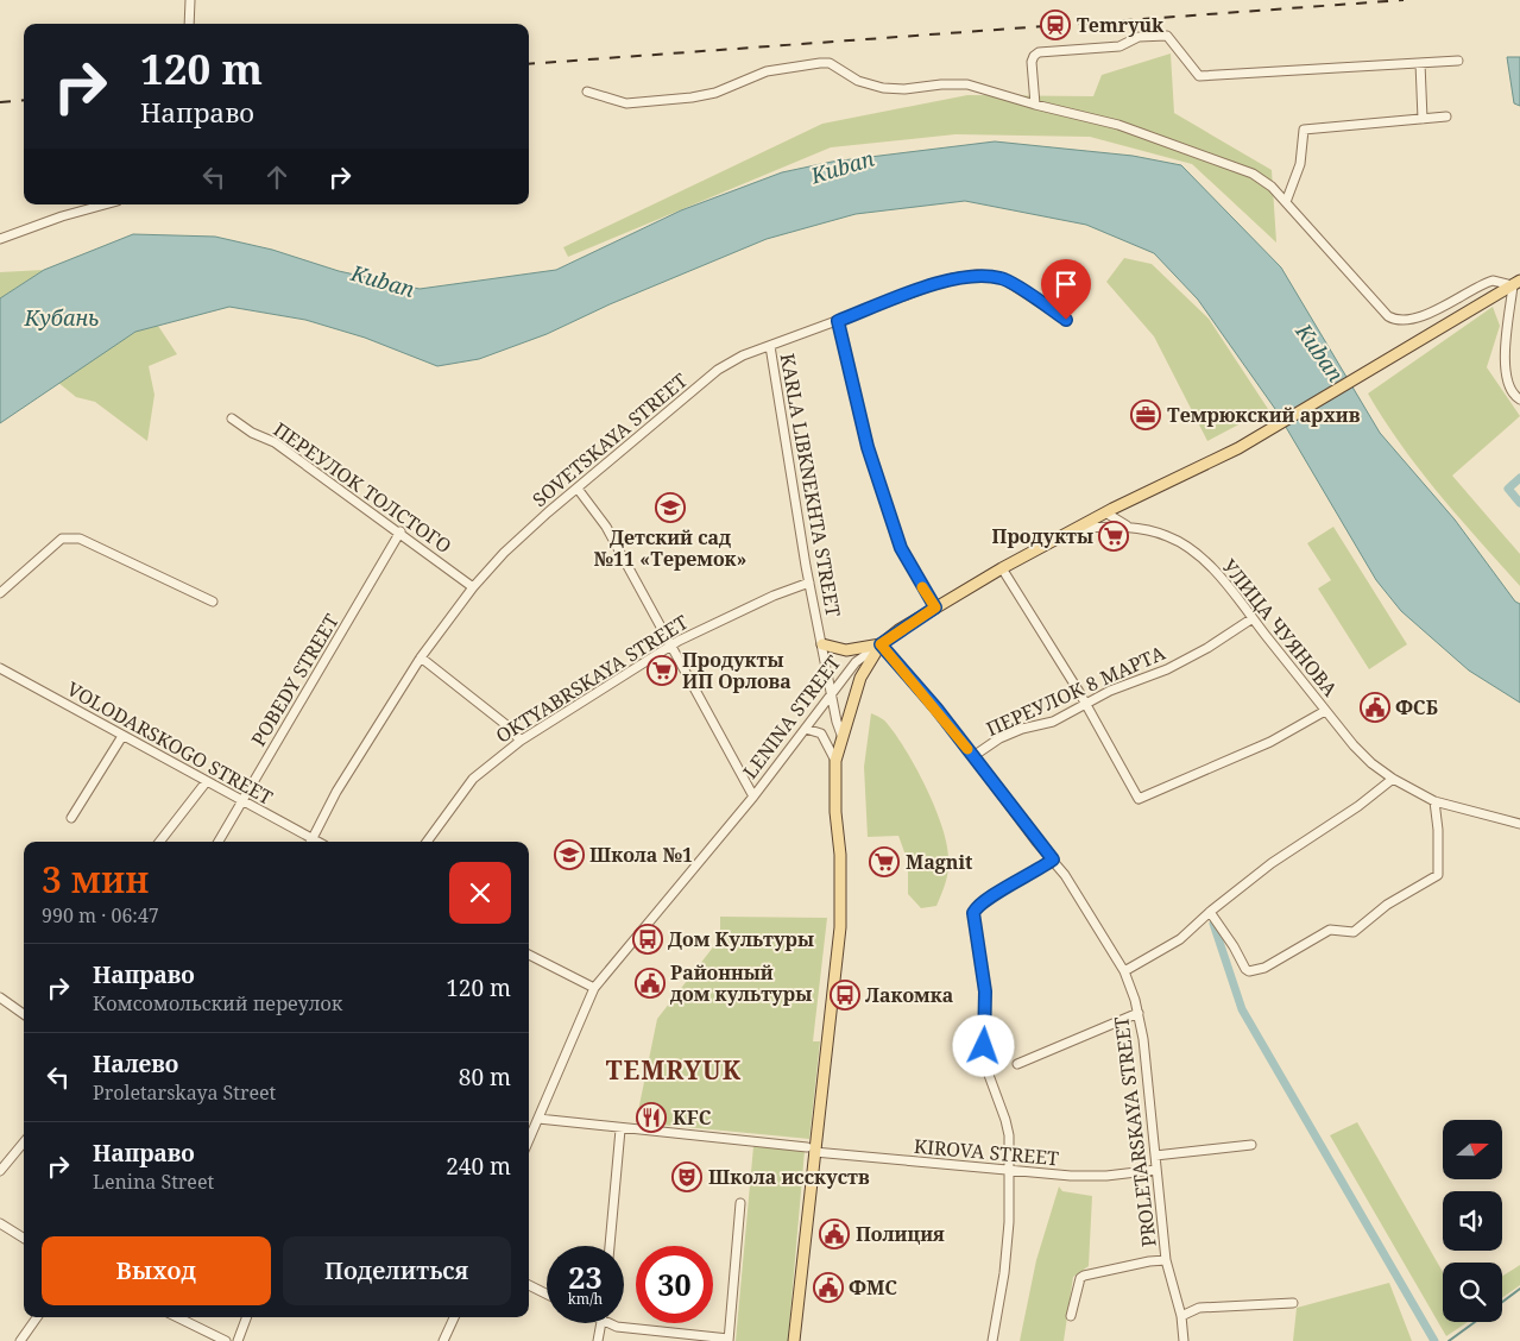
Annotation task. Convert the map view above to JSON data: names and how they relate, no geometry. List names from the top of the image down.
{
  "streets": {
    "main road": ["LENINA STREET"],
    "street": [
      "SOVETSKAYA STREET",
      "KARLA LIBKNEKHTA STREET",
      "ПЕРЕУЛОК ТОЛСТОГО",
      "УЛИЦА ЧУЯНОВА",
      "OKTYABRSKAYA STREET",
      "POBEDY STREET",
      "ПЕРЕУЛОК 8 МАРТА",
      "VOLODARSKOGO STREET",
      "PROLETARSKAYA STREET",
      "KIROVA STREET"
    ]
  },
  "crossings": [
    ["SOVETSKAYA STREET", "KARLA LIBKNEKHTA STREET"],
    ["SOVETSKAYA STREET", "ПЕРЕУЛОК ТОЛСТОГО"],
    ["SOVETSKAYA STREET", "VOLODARSKOGO STREET"],
    ["KARLA LIBKNEKHTA STREET", "OKTYABRSKAYA STREET"],
    ["KARLA LIBKNEKHTA STREET", "LENINA STREET"],
    ["ПЕРЕУЛОК ТОЛСТОГО", "POBEDY STREET"],
    ["УЛИЦА ЧУЯНОВА", "ПЕРЕУЛОК 8 МАРТА"],
    ["УЛИЦА ЧУЯНОВА", "LENINA STREET"],
    ["POBEDY STREET", "VOLODARSKOGO STREET"],
    ["ПЕРЕУЛОК 8 МАРТА", "PROLETARSKAYA STREET"],
    ["LENINA STREET", "PROLETARSKAYA STREET"],
    ["LENINA STREET", "KIROVA STREET"],
    ["PROLETARSKAYA STREET", "KIROVA STREET"]
  ],
  "districts": ["TEMRYUK"],
  "water": ["Kuban", "Кубань"],
  "places": {
    "station": ["Temryuk"],
    "office": ["Темрюкский архив"],
    "school or university": ["Детский сад №11 «Теремок»", "Школа №1"],
    "supermarket": ["Продукты", "Продукты ИП Орлова", "Magnit"],
    "public building": [
      "ФСБ",
      "Районный дом культуры",
      "Полиция",
      "ФМС"
    ],
    "bus stop": ["Дом Культуры", "Лакомка"],
    "restaurant": ["KFC"],
    "theatre": ["Школа исскуств"]
  },
  "north": "right",
  "page": {
    "turn": ["120 m", "Направо"],
    "heading": ["3 мин", "990 m · 06:47"],
    "list": [
      {
        "name": "Направо",
        "note": "Комсомольский переулок",
        "value": "120 m"
      },
      {
        "name": "Налево",
        "note": "Proletarskaya Street",
        "value": "80 m"
      },
      {
        "name": "Направо",
        "note": "Lenina Street",
        "value": "240 m"
      }
    ],
    "buttons": ["Выход", "Поделиться"],
    "speed": "23 km/h",
    "limit": "30"
  }
}
